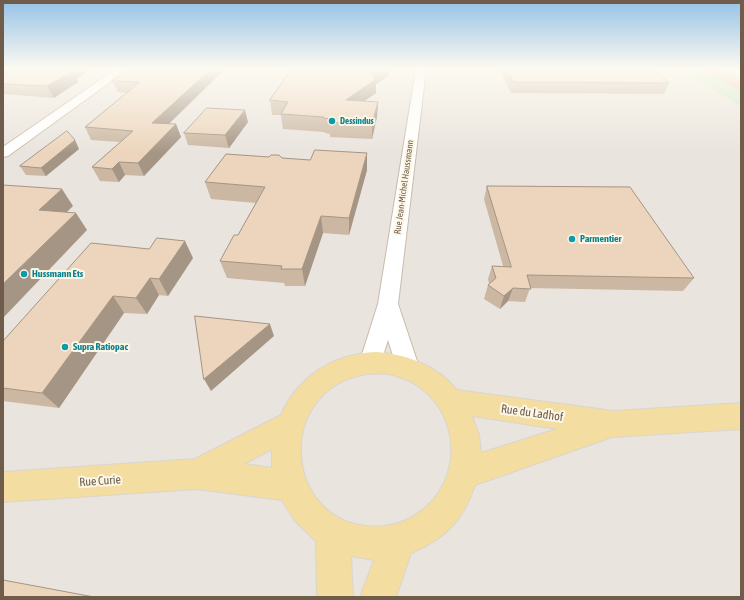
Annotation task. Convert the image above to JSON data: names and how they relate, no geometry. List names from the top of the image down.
{
  "streets": {
    "main road": ["Rue du Ladhof", "Rue Curie"],
    "street": ["Rue Jean-Michel Haussmann"]
  },
  "places": [
    "Dessindus",
    "Parmentier",
    "Hussmann Ets",
    "Supra Ratiopac"
  ]
}
